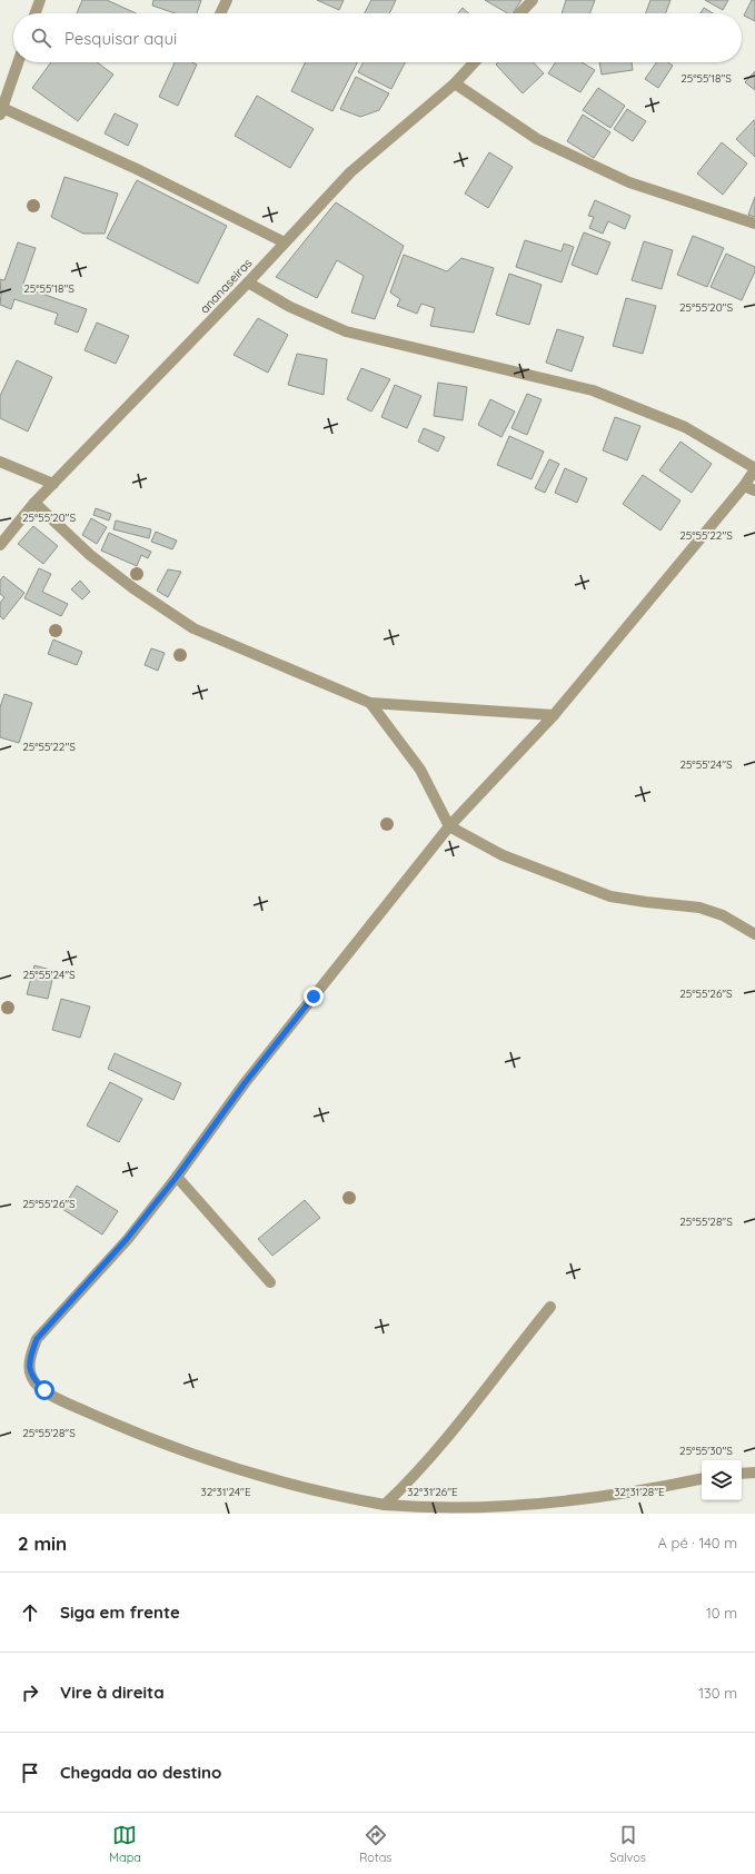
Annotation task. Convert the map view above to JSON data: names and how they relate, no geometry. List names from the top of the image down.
{
  "streets": {
    "street": ["ananaseiras"]
  },
  "page": {
    "search": "Pesquisar aqui",
    "heading": ["2 min", "A pé · 140 m"],
    "list": [
      ["Siga em frente", "10 m"],
      ["Vire à direita", "130 m"],
      "Chegada ao destino"
    ],
    "nav": ["Mapa", "Rotas", "Salvos"]
  },
  "coordinates": [
    "25°55'18\"S",
    "25°55'20\"S",
    "25°55'22\"S",
    "25°55'24\"S",
    "25°55'26\"S",
    "25°55'28\"S",
    "25°55'30\"S",
    "32°31'24\"E",
    "32°31'26\"E",
    "32°31'28\"E"
  ]
}
